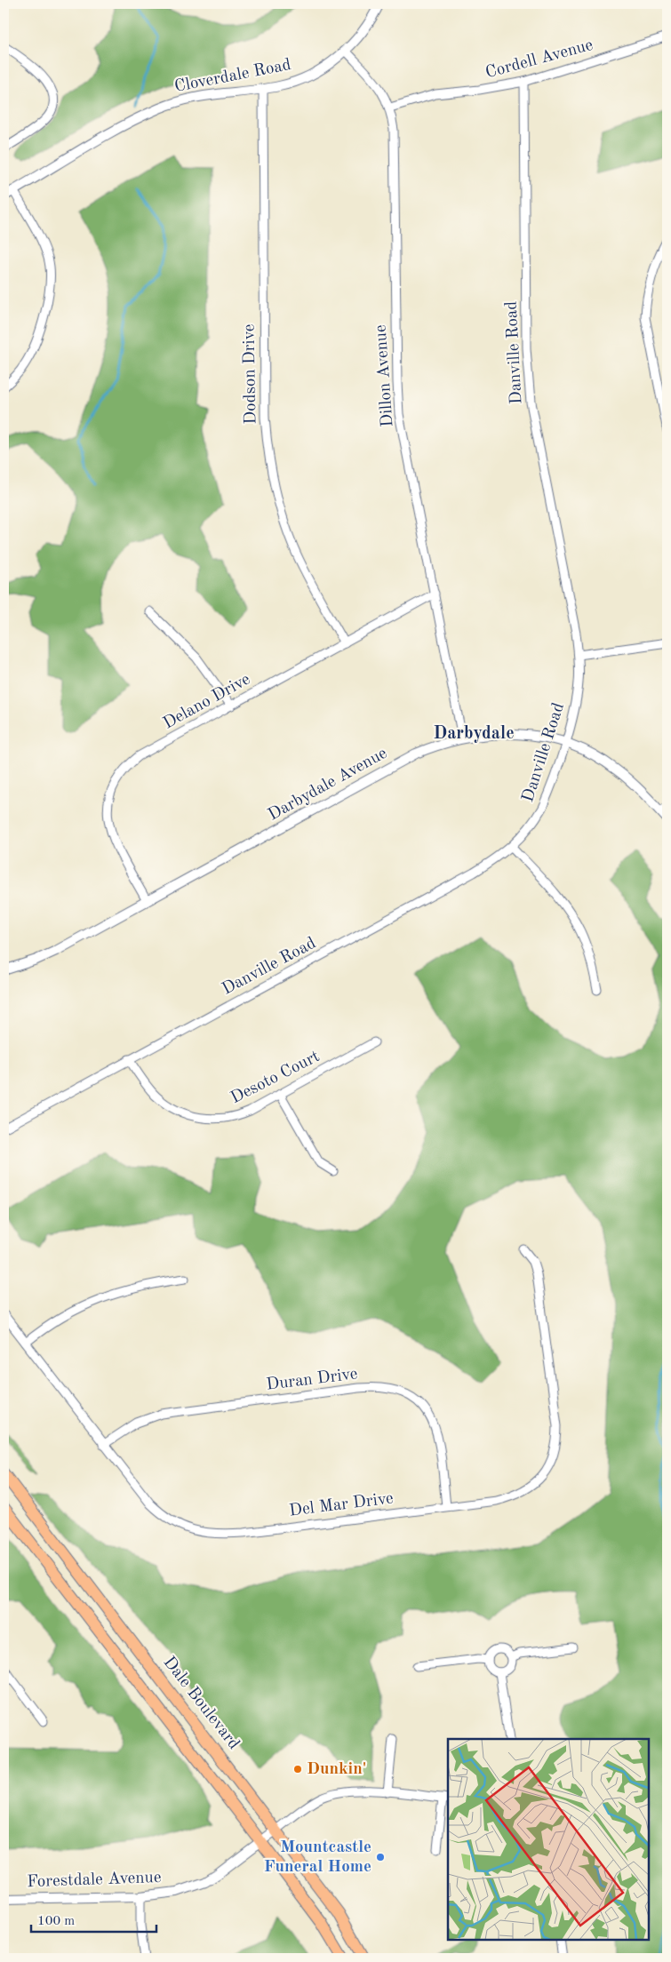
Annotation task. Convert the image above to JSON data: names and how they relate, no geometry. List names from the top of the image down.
{
  "streets": {
    "main road": ["Dale Boulevard"],
    "street": [
      "Cordell Avenue",
      "Cloverdale Road",
      "Danville Road",
      "Dodson Drive",
      "Dillon Avenue",
      "Delano Drive",
      "Darbydale Avenue",
      "Desoto Court",
      "Duran Drive",
      "Del Mar Drive",
      "Forestdale Avenue"
    ]
  },
  "crossings": [
    ["Cordell Avenue", "Danville Road"],
    ["Cordell Avenue", "Dillon Avenue"],
    ["Cloverdale Road", "Dodson Drive"],
    ["Cloverdale Road", "Dillon Avenue"],
    ["Danville Road", "Darbydale Avenue"],
    ["Danville Road", "Desoto Court"],
    ["Dodson Drive", "Delano Drive"],
    ["Dillon Avenue", "Delano Drive"],
    ["Dillon Avenue", "Darbydale Avenue"],
    ["Delano Drive", "Darbydale Avenue"],
    ["Duran Drive", "Del Mar Drive"],
    ["Dale Boulevard", "Forestdale Avenue"]
  ],
  "districts": ["Darbydale"],
  "places": ["Dunkin'", "Mountcastle Funeral Home"],
  "scale_bar": "100 m"
}
